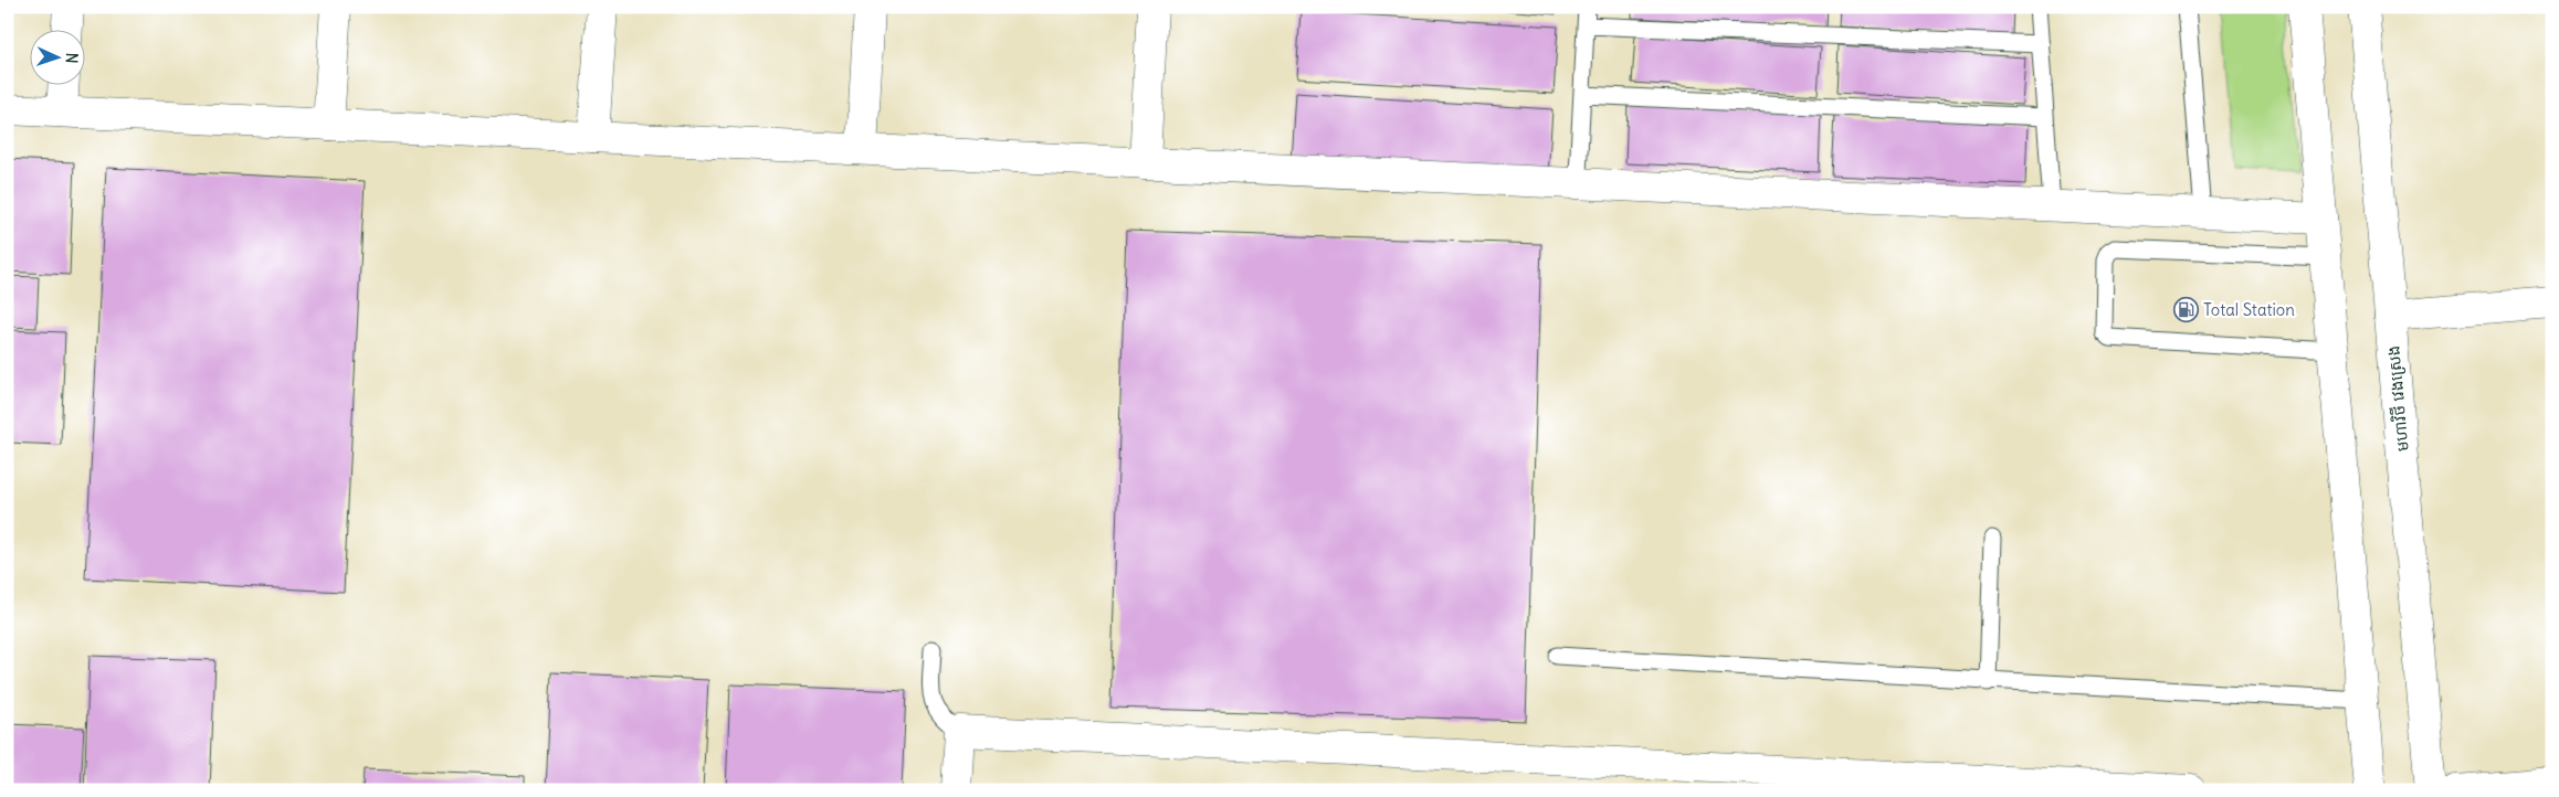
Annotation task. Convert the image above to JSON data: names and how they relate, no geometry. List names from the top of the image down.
{
  "streets": {
    "street": ["មហាវិថី វេងស្រេង"]
  },
  "places": {
    "fuel station": ["Total Station"]
  },
  "north": "right"
}
